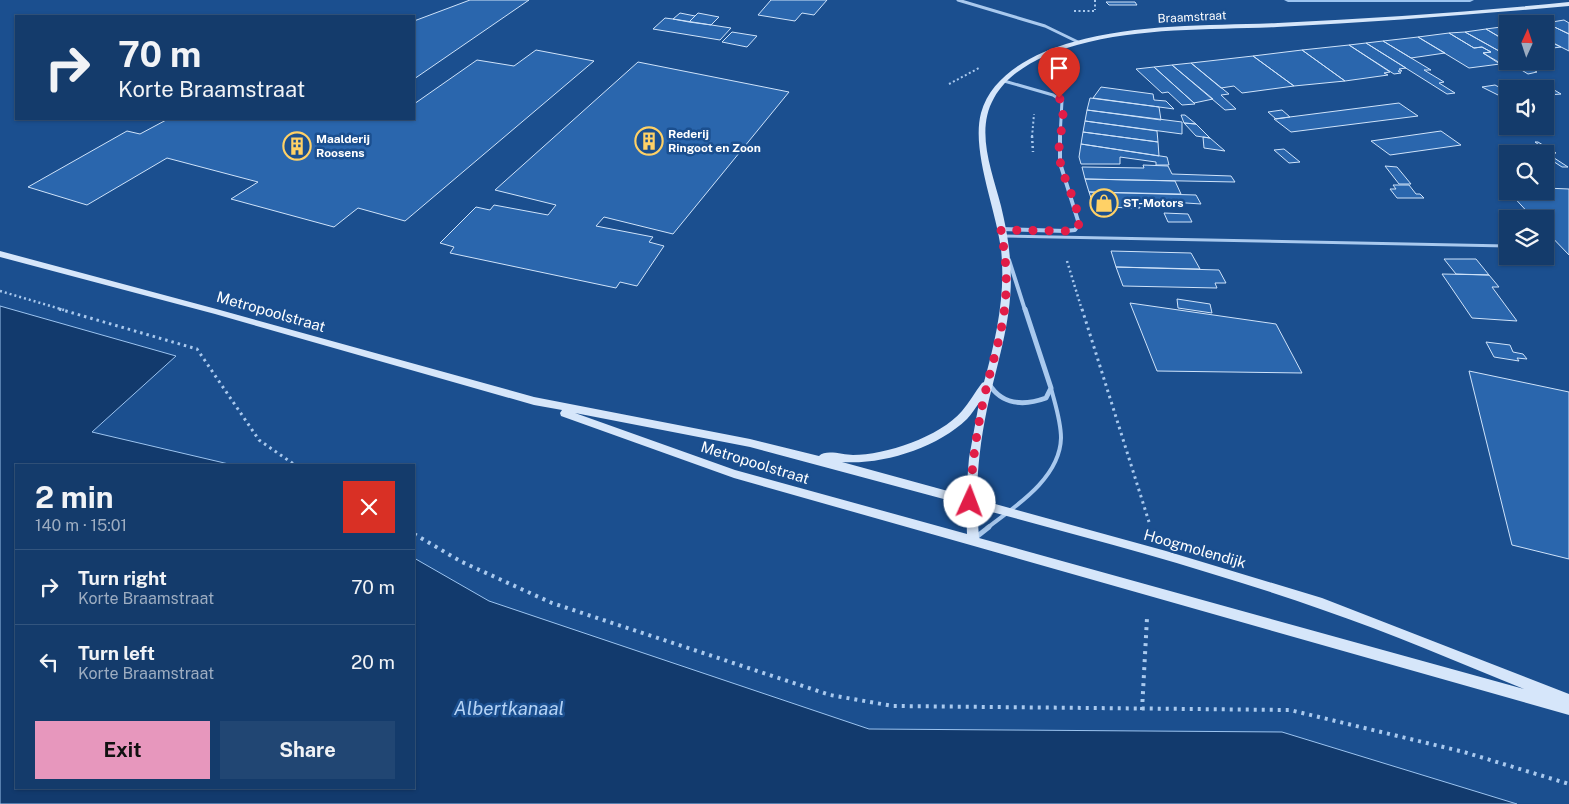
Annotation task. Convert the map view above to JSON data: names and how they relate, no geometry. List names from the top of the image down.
{
  "streets": {
    "street": ["Braamstraat", "Metropoolstraat", "Hoogmolendijk"]
  },
  "crossings": [
    ["Braamstraat", "Metropoolstraat"],
    ["Braamstraat", "Hoogmolendijk"],
    ["Metropoolstraat", "Hoogmolendijk"]
  ],
  "water": ["Albertkanaal"],
  "places": {
    "building": ["Rederij Ringoot en Zoon", "Maalderij Roosens"],
    "shop": ["ST-Motors"]
  },
  "north": "top",
  "page": {
    "turn": ["70 m", "Korte Braamstraat"],
    "heading": ["2 min", "140 m · 15:01"],
    "list": [
      {
        "name": "Turn right",
        "note": "Korte Braamstraat",
        "value": "70 m"
      },
      {
        "name": "Turn left",
        "note": "Korte Braamstraat",
        "value": "20 m"
      }
    ],
    "buttons": ["Exit", "Share"]
  }
}
